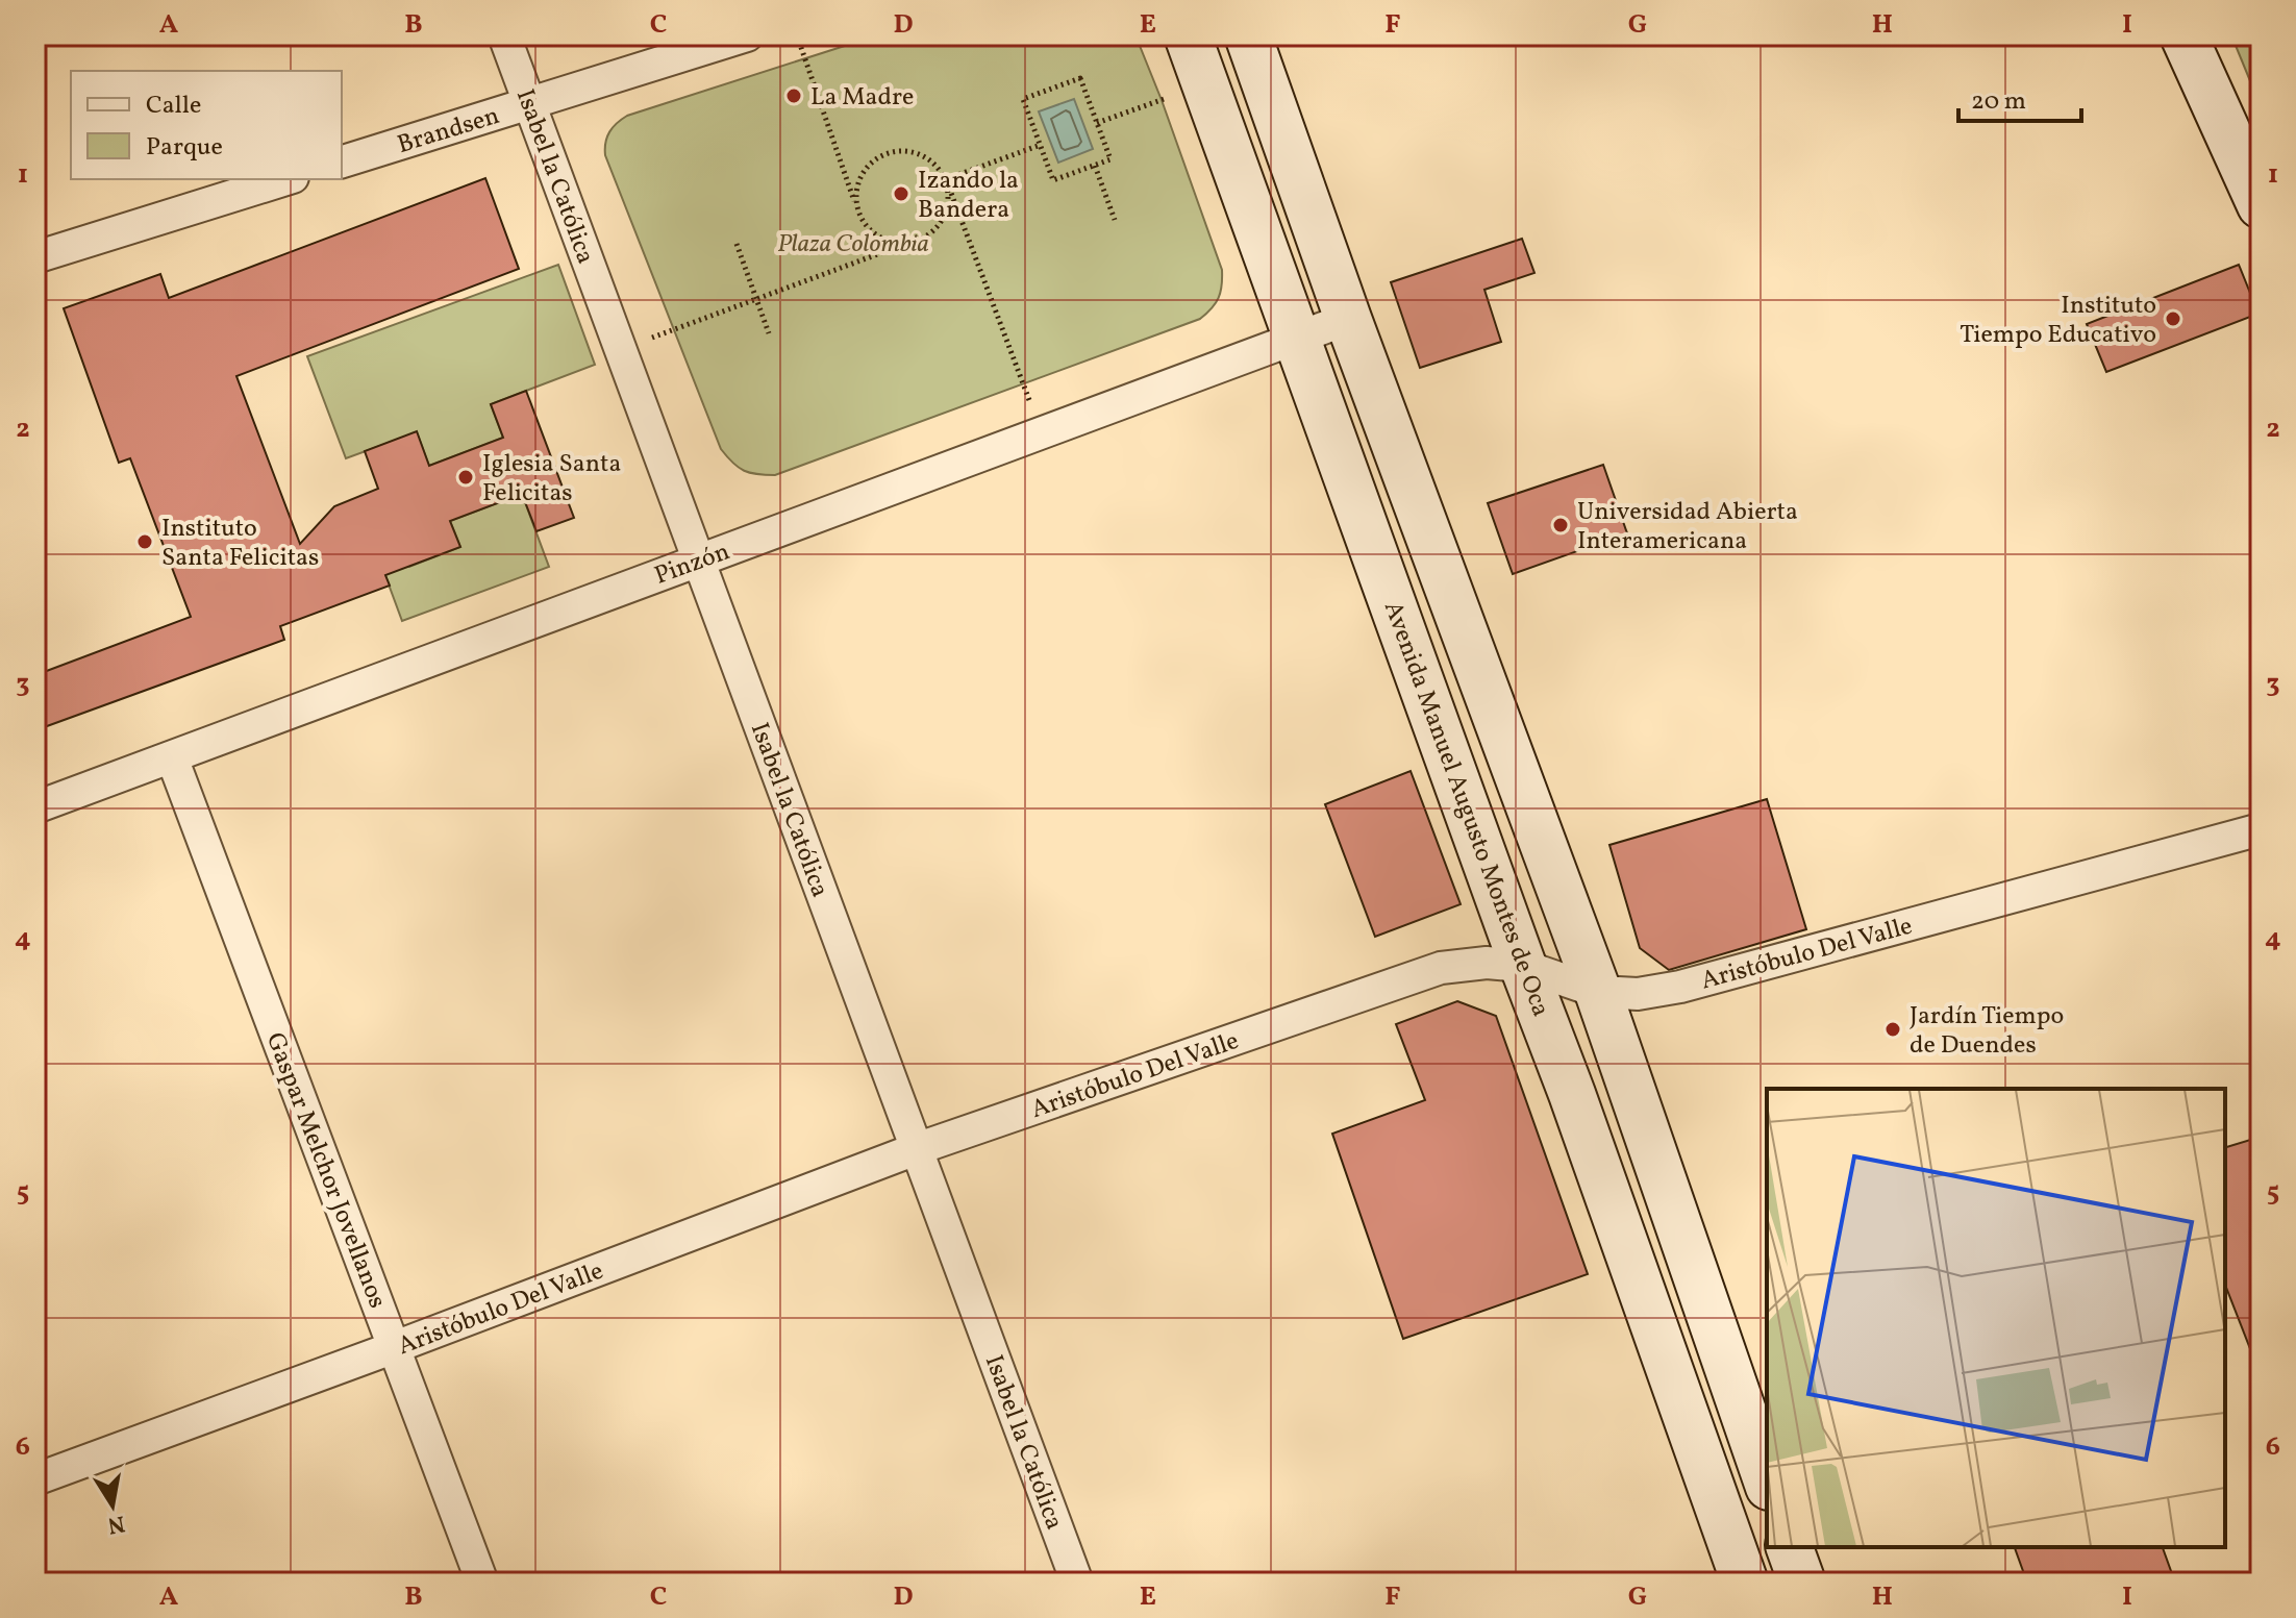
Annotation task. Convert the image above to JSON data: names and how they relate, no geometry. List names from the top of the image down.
{
  "streets": {
    "main road": ["Avenida Manuel Augusto Montes de Oca"],
    "street": [
      "Brandsen",
      "Isabel la Católica",
      "Pinzón",
      "Aristóbulo Del Valle",
      "Gaspar Melchor Jovellanos"
    ]
  },
  "crossings": [
    ["Brandsen", "Isabel la Católica"],
    ["Isabel la Católica", "Pinzón"],
    ["Isabel la Católica", "Aristóbulo Del Valle"],
    ["Pinzón", "Avenida Manuel Augusto Montes de Oca"],
    ["Pinzón", "Gaspar Melchor Jovellanos"],
    ["Avenida Manuel Augusto Montes de Oca", "Aristóbulo Del Valle"],
    ["Aristóbulo Del Valle", "Gaspar Melchor Jovellanos"]
  ],
  "parks": ["Plaza Colombia"],
  "places": [
    "La Madre",
    "Izando la Bandera",
    "Instituto Tiempo Educativo",
    "Iglesia Santa Felicitas",
    "Universidad Abierta Interamericana",
    "Instituto Santa Felicitas",
    "Jardín Tiempo de Duendes"
  ],
  "legend": ["Calle", "Parque"],
  "scale_bar": "20 m",
  "north": "bottom",
  "grid": {
    "columns": [
      "A",
      "B",
      "C",
      "D",
      "E",
      "F",
      "G",
      "H",
      "I"
    ],
    "rows": [
      "1",
      "2",
      "3",
      "4",
      "5",
      "6"
    ]
  }
}
